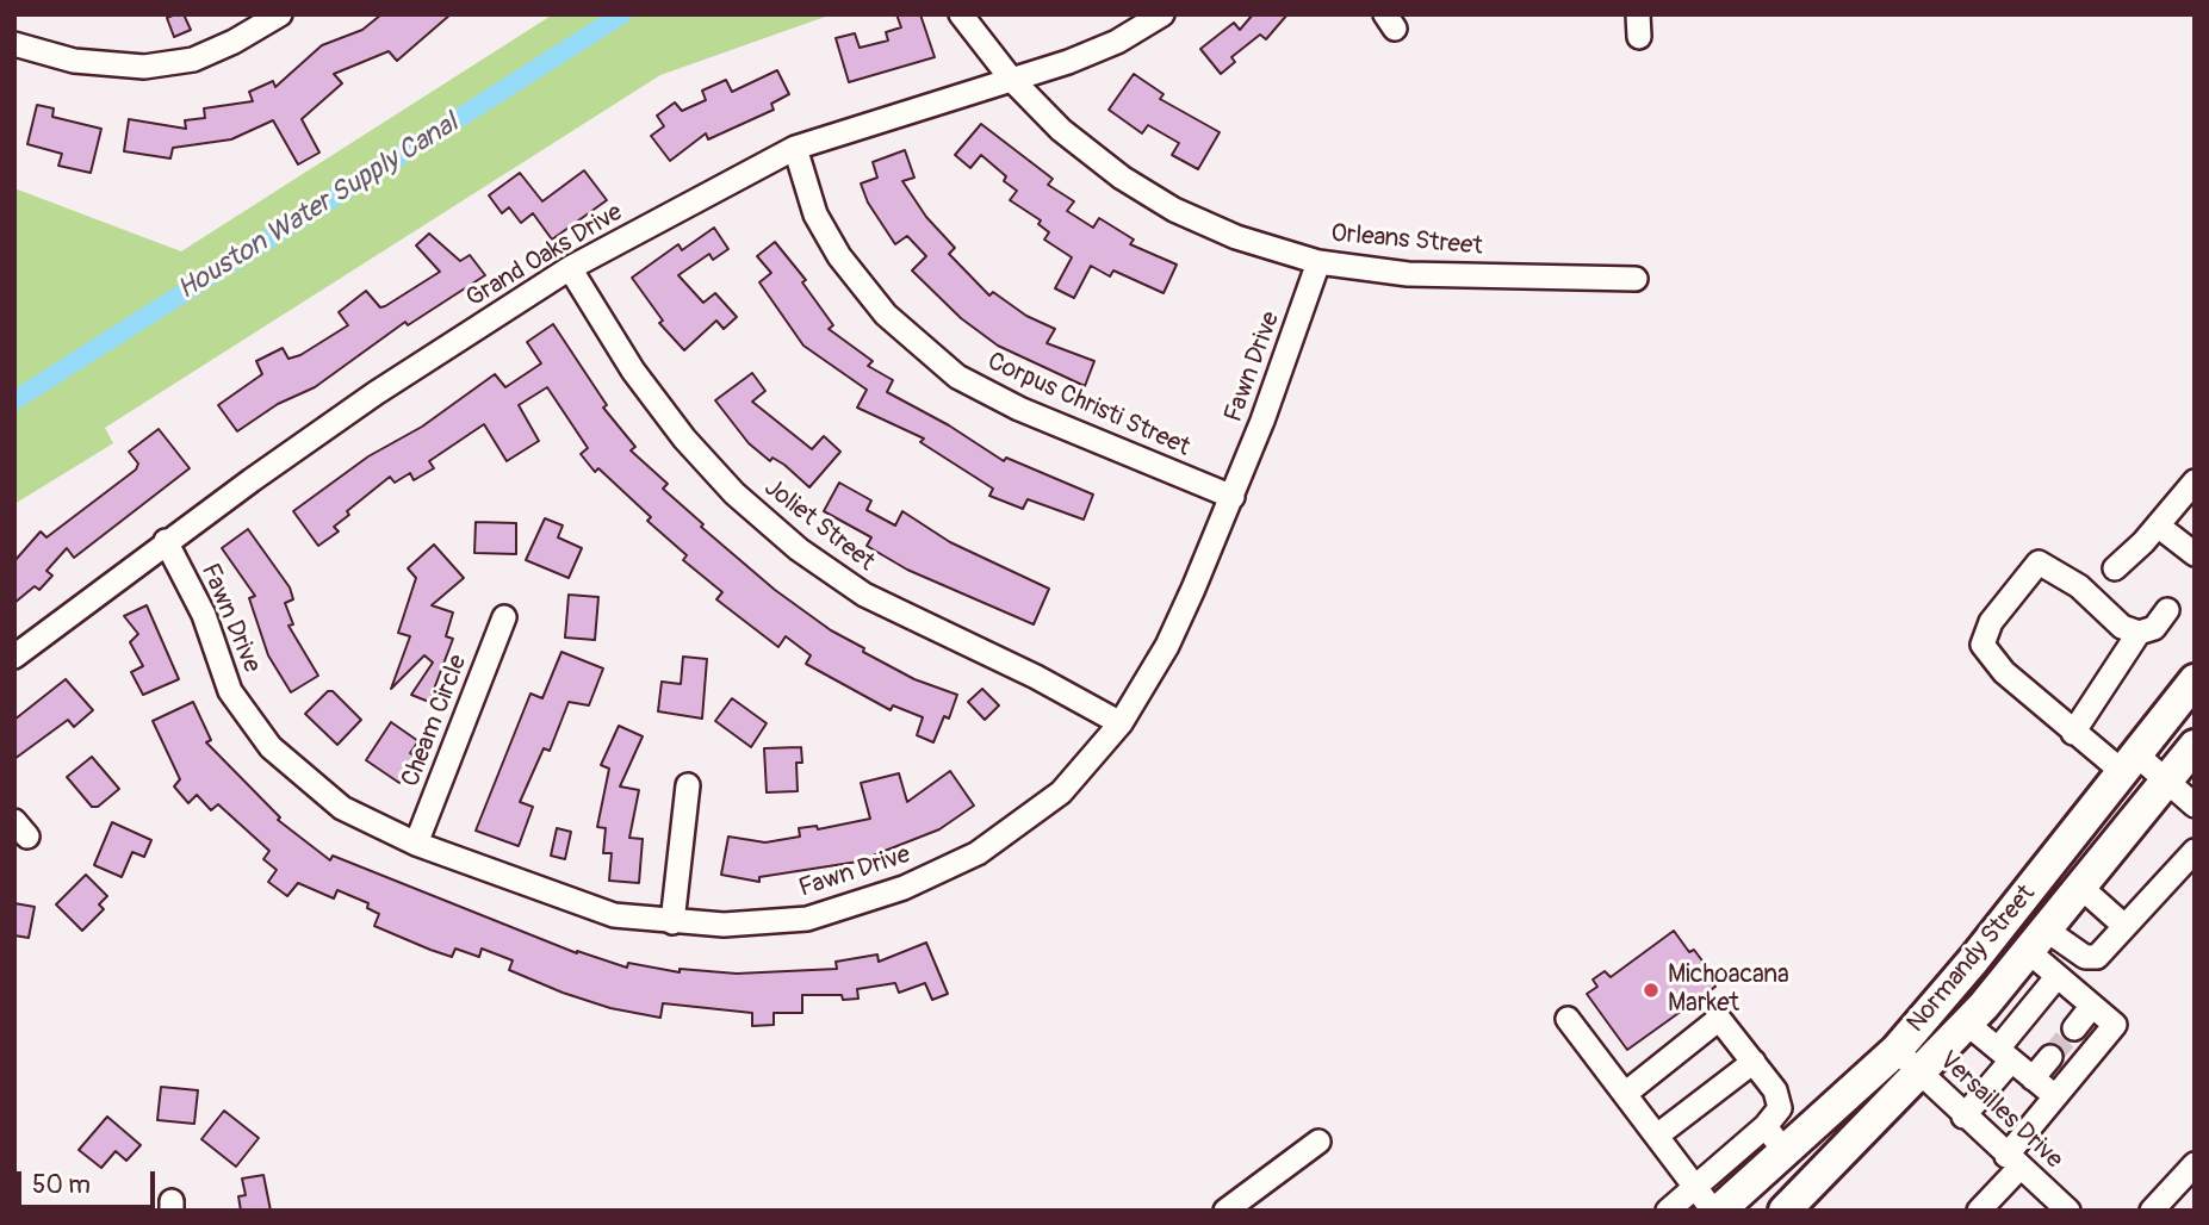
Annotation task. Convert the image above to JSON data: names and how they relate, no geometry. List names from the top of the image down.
{
  "streets": {
    "main road": ["Normandy Street"],
    "street": [
      "Orleans Street",
      "Grand Oaks Drive",
      "Fawn Drive",
      "Corpus Christi Street",
      "Joliet Street",
      "Cheam Circle",
      "Versailles Drive"
    ]
  },
  "crossings": [
    ["Orleans Street", "Grand Oaks Drive"],
    ["Orleans Street", "Fawn Drive"],
    ["Grand Oaks Drive", "Fawn Drive"],
    ["Grand Oaks Drive", "Corpus Christi Street"],
    ["Grand Oaks Drive", "Joliet Street"],
    ["Fawn Drive", "Corpus Christi Street"],
    ["Fawn Drive", "Joliet Street"],
    ["Fawn Drive", "Cheam Circle"],
    ["Normandy Street", "Versailles Drive"]
  ],
  "water": ["Houston Water Supply Canal"],
  "places": ["Michoacana Market"],
  "scale_bar": "50 m"
}
